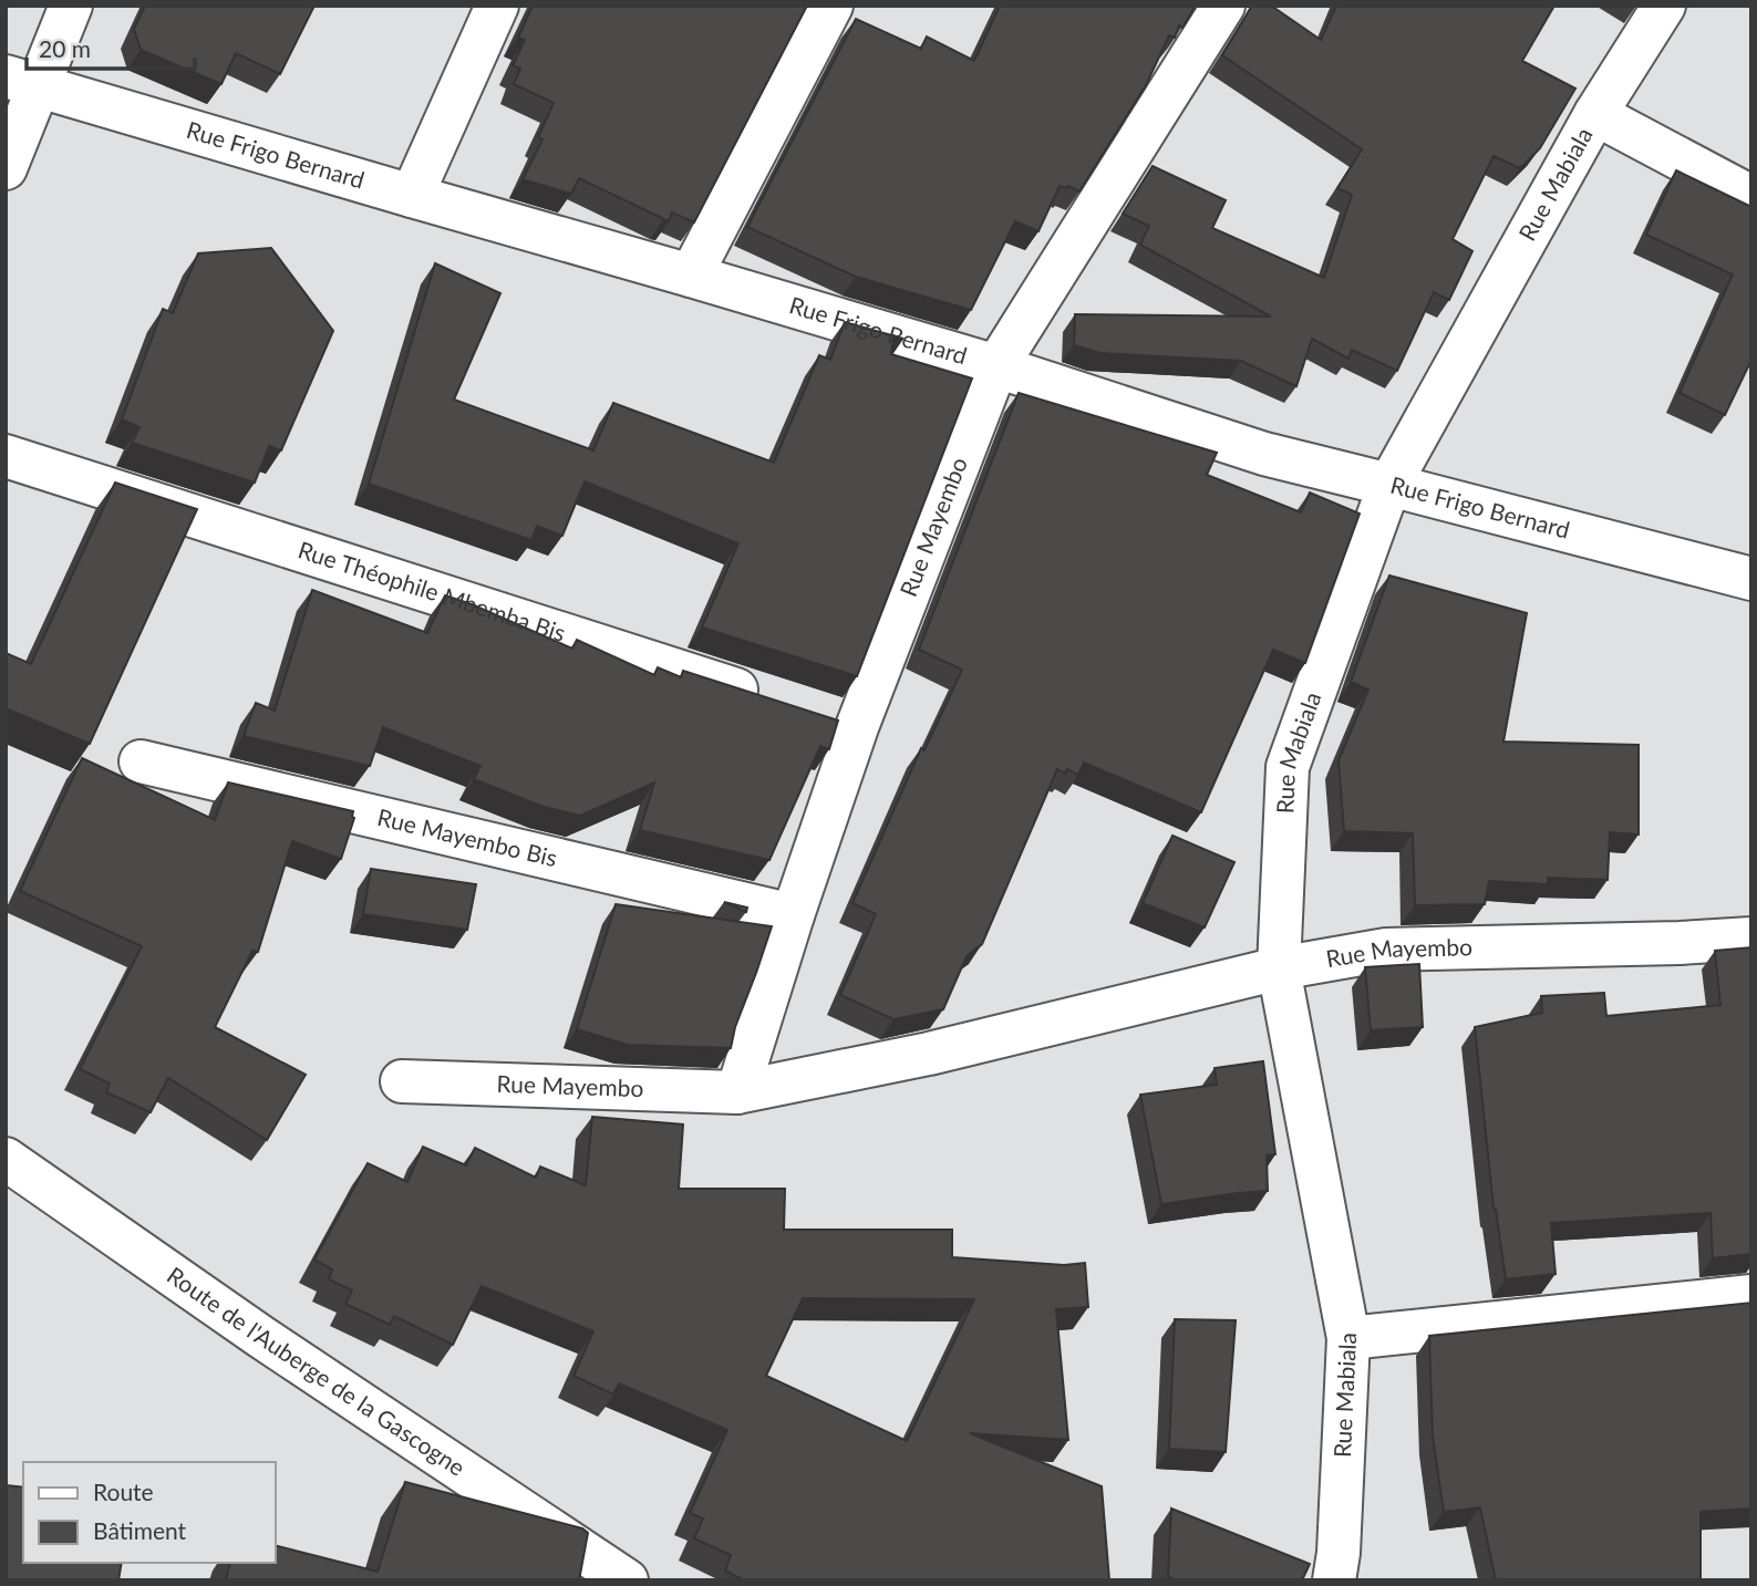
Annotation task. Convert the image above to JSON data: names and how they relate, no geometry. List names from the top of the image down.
{
  "streets": {
    "street": [
      "Rue Frigo Bernard",
      "Rue Mabiala",
      "Rue Mayembo",
      "Rue Théophile Mbemba Bis",
      "Rue Mayembo Bis",
      "Route de l'Auberge de la Gascogne"
    ]
  },
  "crossings": [
    ["Rue Frigo Bernard", "Rue Mabiala"],
    ["Rue Frigo Bernard", "Rue Mayembo"],
    ["Rue Mabiala", "Rue Mayembo"],
    ["Rue Mayembo", "Rue Mayembo Bis"]
  ],
  "legend": ["Route", "Bâtiment"],
  "scale_bar": "20 m"
}
